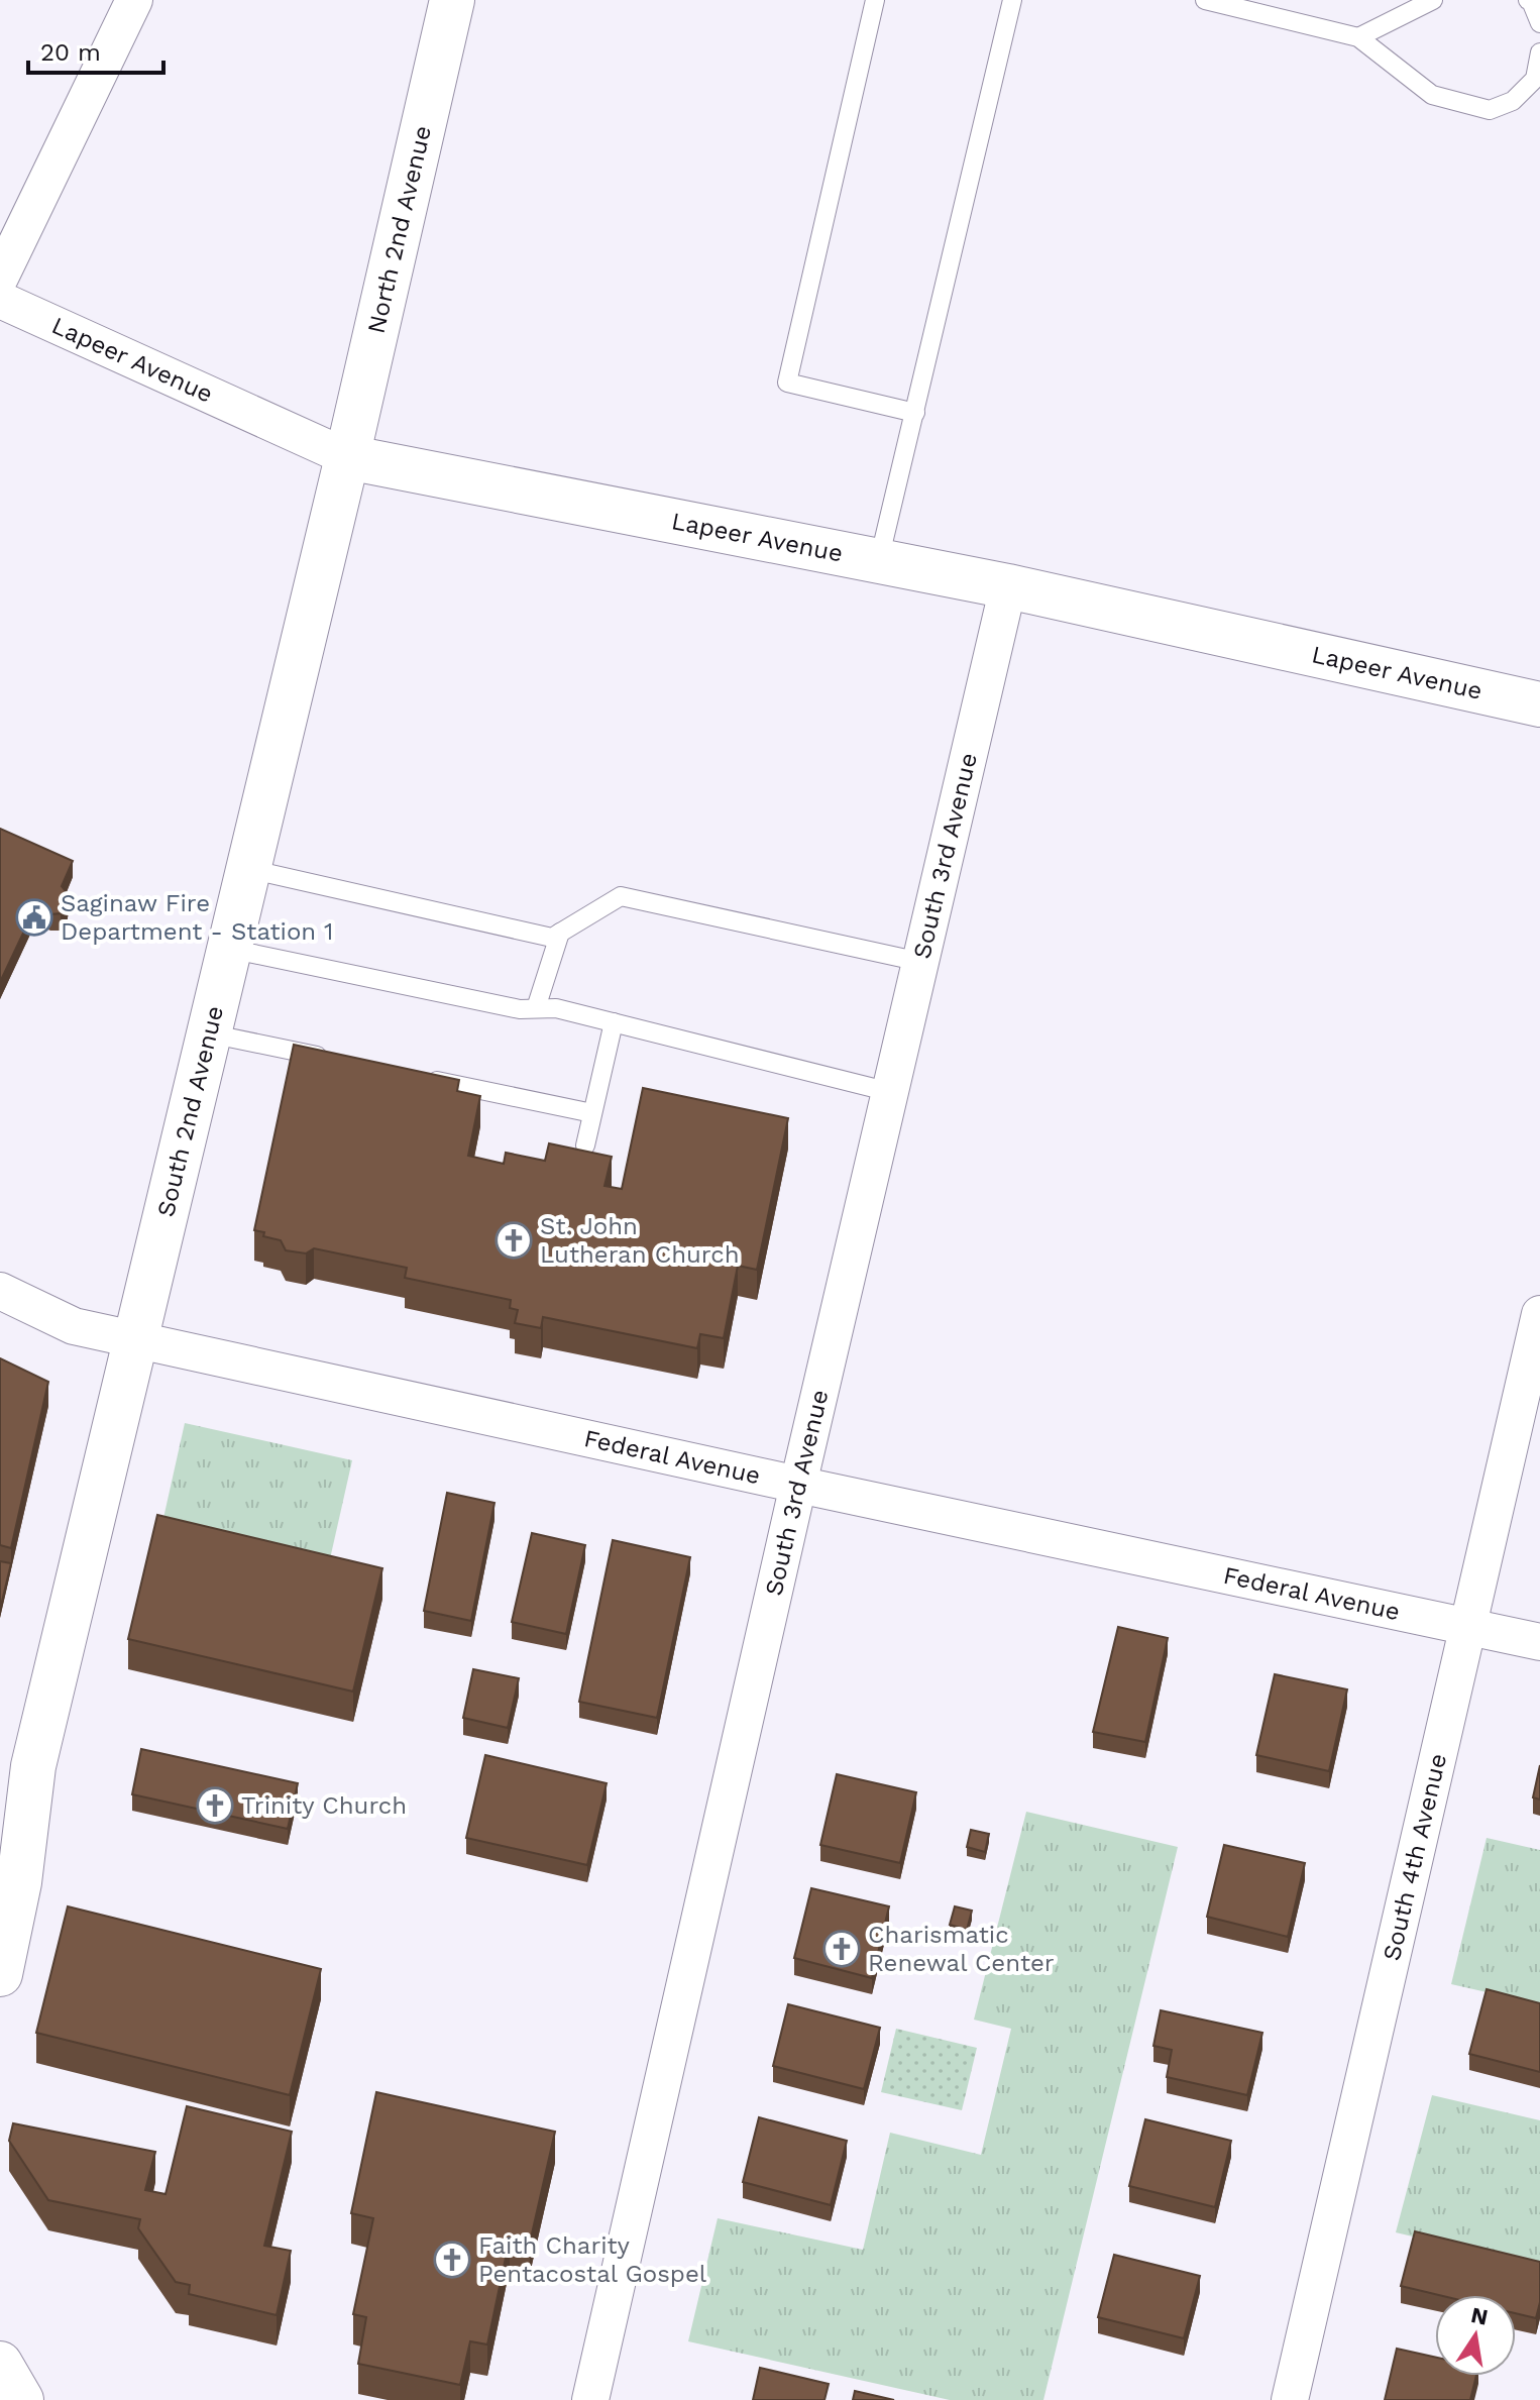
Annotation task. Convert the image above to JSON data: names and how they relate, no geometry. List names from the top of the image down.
{
  "streets": {
    "street": [
      "North 2nd Avenue",
      "Lapeer Avenue",
      "South 3rd Avenue",
      "South 2nd Avenue",
      "Federal Avenue",
      "South 4th Avenue"
    ]
  },
  "crossings": [
    ["North 2nd Avenue", "Lapeer Avenue"],
    ["North 2nd Avenue", "South 2nd Avenue"],
    ["Lapeer Avenue", "South 3rd Avenue"],
    ["Lapeer Avenue", "South 2nd Avenue"],
    ["South 3rd Avenue", "Federal Avenue"],
    ["South 2nd Avenue", "Federal Avenue"],
    ["Federal Avenue", "South 4th Avenue"]
  ],
  "places": {
    "public building": ["Saginaw Fire Department - Station 1"],
    "church": [
      "St. John Lutheran Church",
      "Trinity Church",
      "Charismatic Renewal Center",
      "Faith Charity Pentacostal Gospel"
    ]
  },
  "scale_bar": "20 m",
  "north": "top"
}
